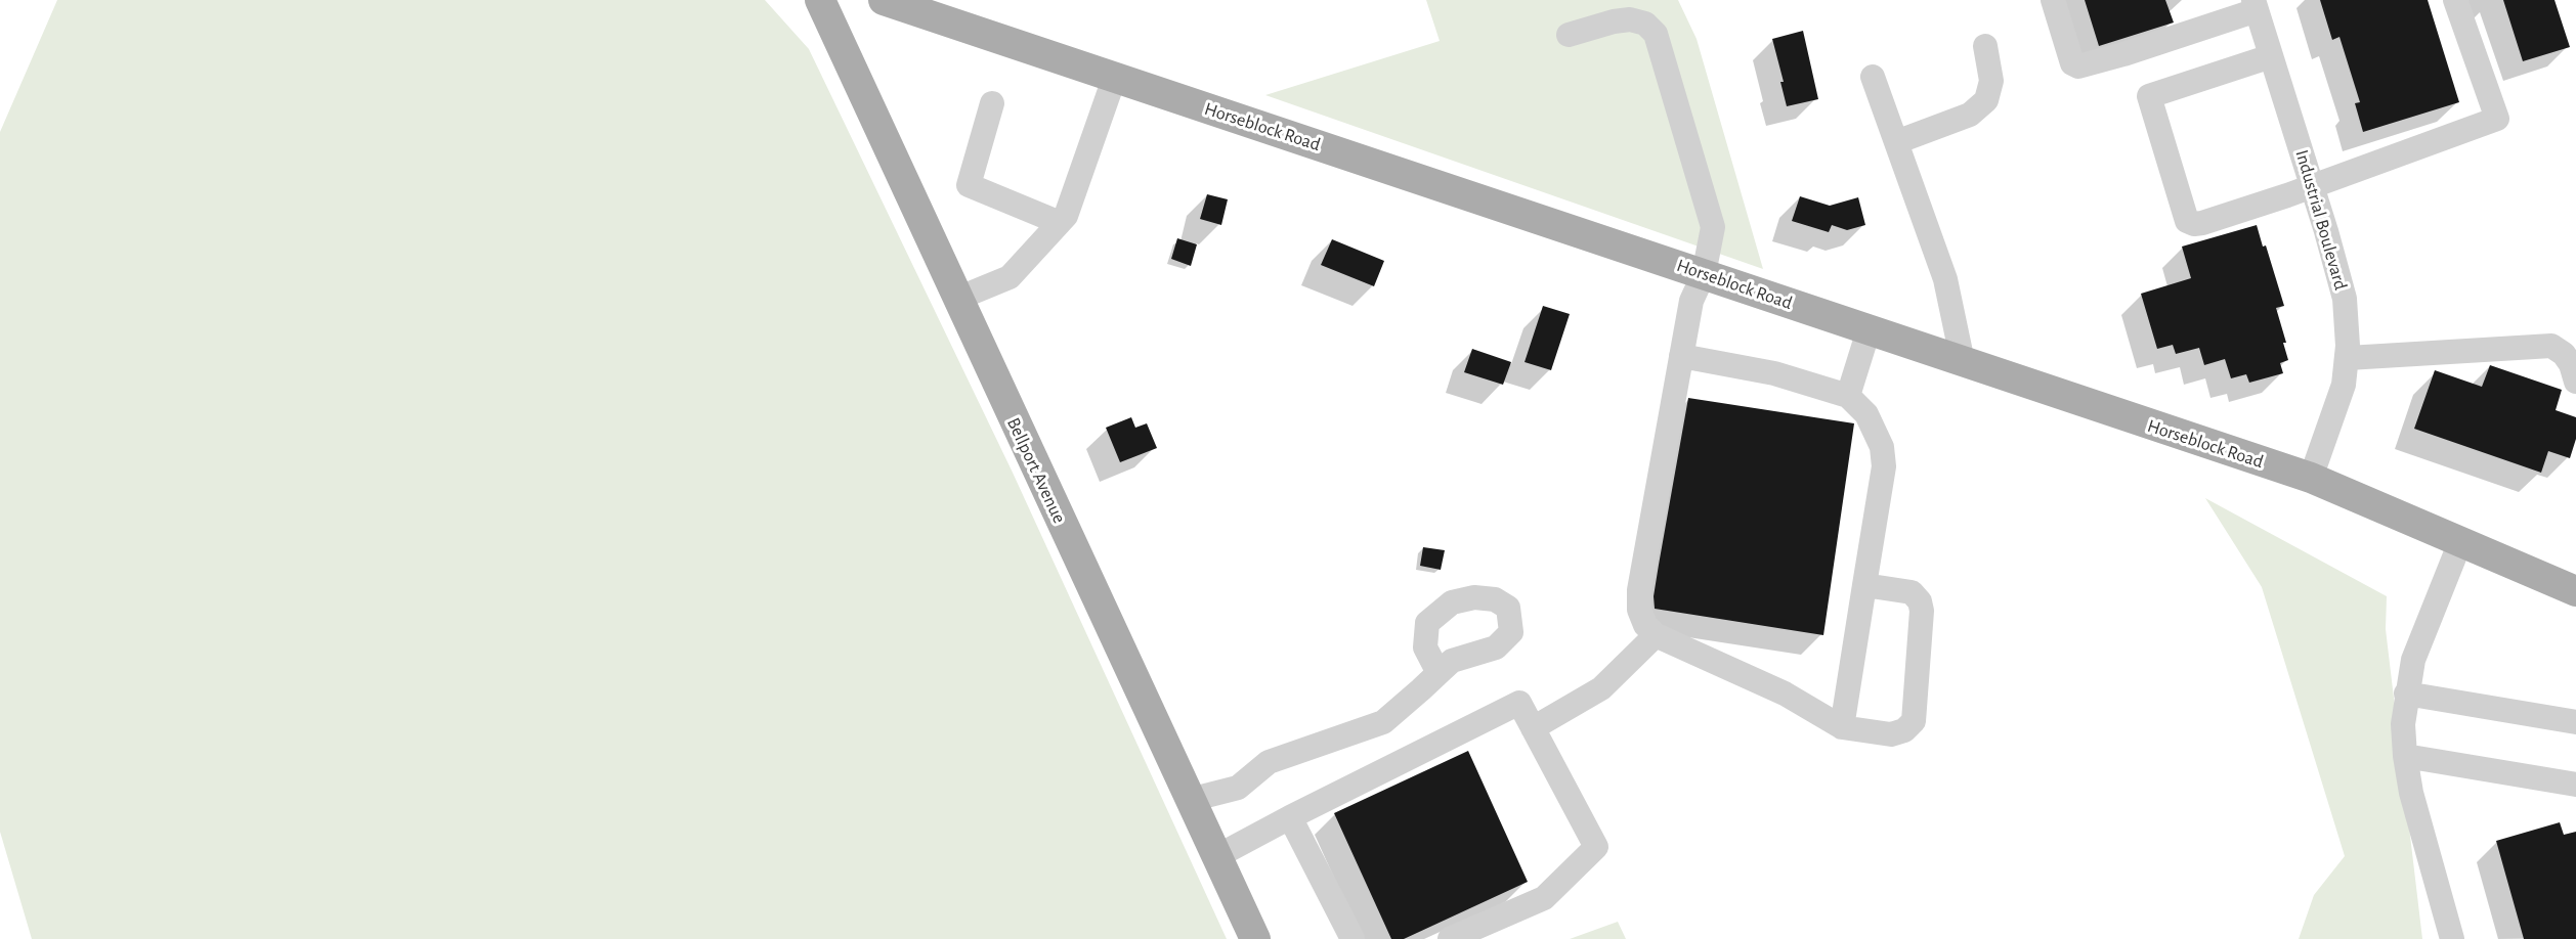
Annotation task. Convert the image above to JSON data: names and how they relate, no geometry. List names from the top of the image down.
{
  "streets": {
    "main road": ["Horseblock Road", "Bellport Avenue"],
    "street": ["Industrial Boulevard"]
  },
  "crossings": [
    ["Horseblock Road", "Industrial Boulevard"]
  ]
}
